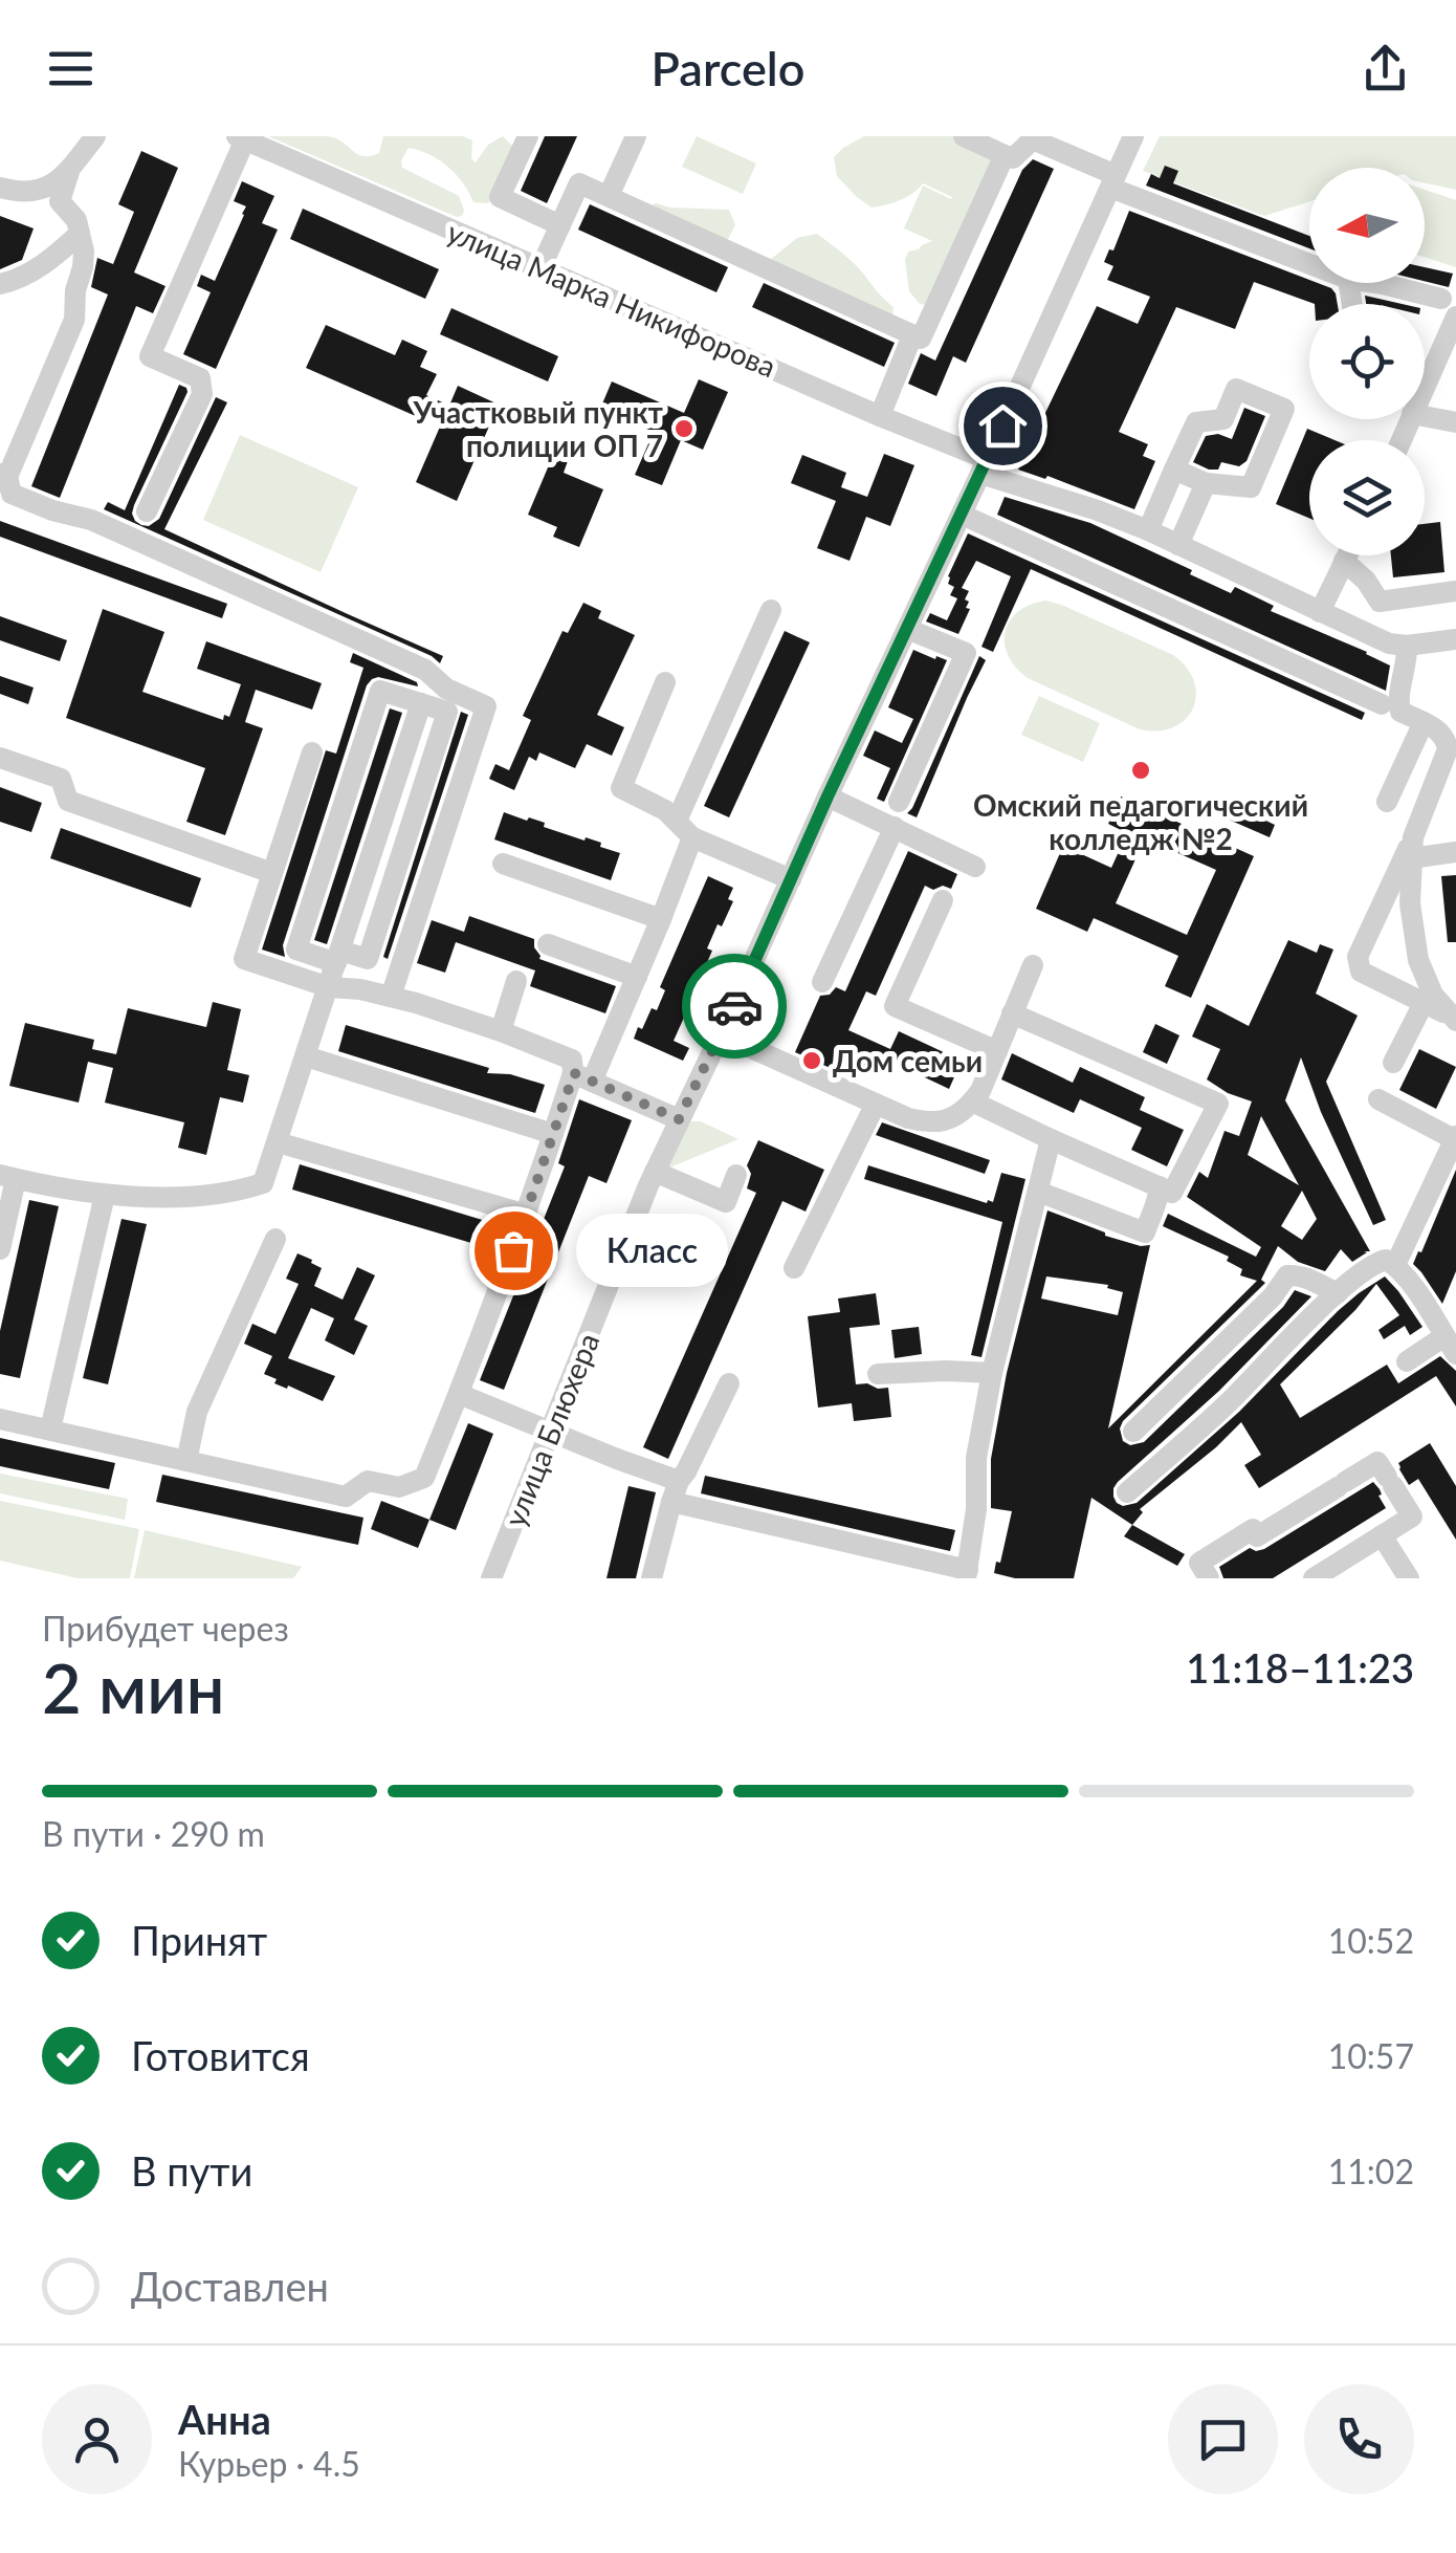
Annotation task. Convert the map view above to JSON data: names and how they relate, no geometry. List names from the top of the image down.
{
  "streets": {
    "street": ["улица Марка Никифорова", "улица Блюхера"]
  },
  "crossings": [
    ["улица Марка Никифорова", "улица Блюхера"]
  ],
  "places": [
    "Участковый пункт полиции ОП 7",
    "Омский педагогический колледж №2",
    "Дом семьи",
    "Класс"
  ],
  "north": "left",
  "page": {
    "header": "Parcelo",
    "bubble": "Класс",
    "heading": ["2 мин", "Прибудет через", "11:18–11:23"],
    "panel": ["Анна", "Курьер · 4.5"],
    "bar": "В пути · 290 m",
    "list": [
      ["Принят", "10:52"],
      ["Готовится", "10:57"],
      ["В пути", "11:02"],
      "Доставлен"
    ]
  }
}
